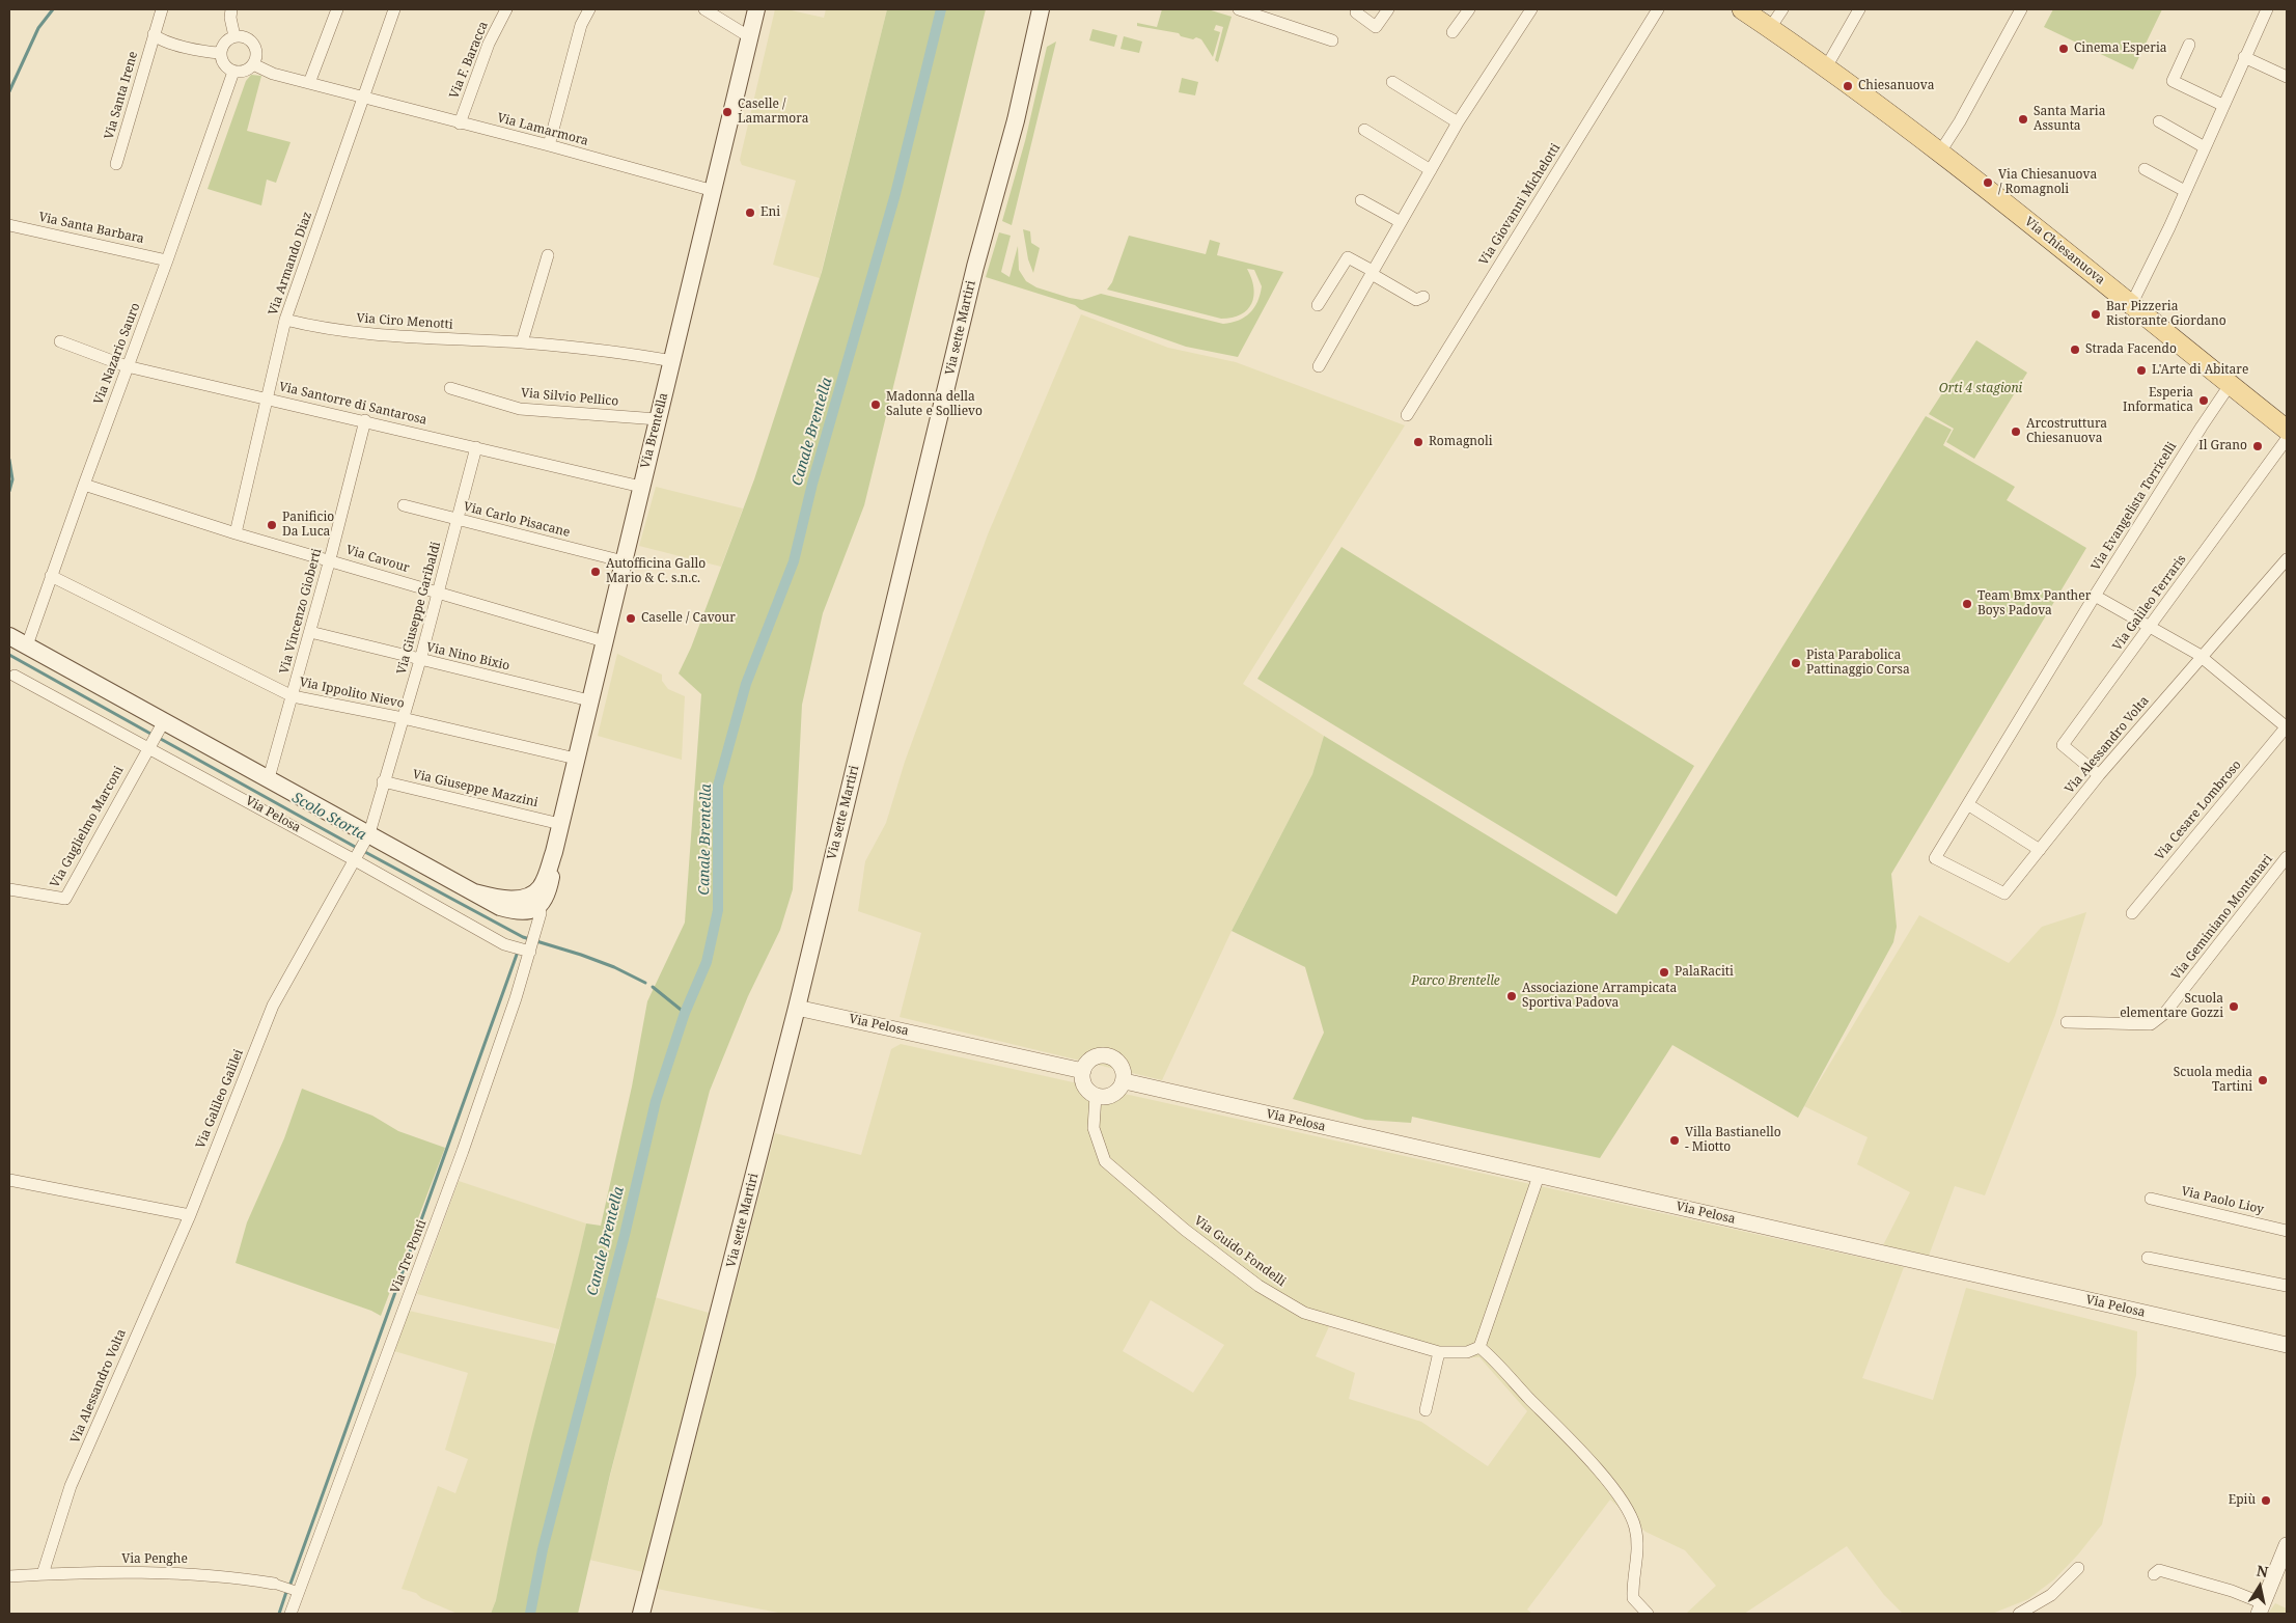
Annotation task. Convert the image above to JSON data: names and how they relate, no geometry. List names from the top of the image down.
{
  "streets": {
    "main road": ["Via Chiesanuova", "Via sette Martiri", "Via Brentella"],
    "street": [
      "Via F. Baracca",
      "Via Santa Irene",
      "Via Lamarmora",
      "Via Giovanni Michelotti",
      "Via Santa Barbara",
      "Via Armando Diaz",
      "Via Ciro Menotti",
      "Via Nazario Sauro",
      "Via Silvio Pellico",
      "Via Santorre di Santarosa",
      "Via Evangelista Torricelli",
      "Via Carlo Pisacane",
      "Via Cavour",
      "Via Galileo Ferraris",
      "Via Giuseppe Garibaldi",
      "Via Vincenzo Gioberti",
      "Via Nino Bixio",
      "Via Ippolito Nievo",
      "Via Alessandro Volta",
      "Via Giuseppe Mazzini",
      "Via Cesare Lombroso",
      "Via Pelosa",
      "Via Guglielmo Marconi",
      "Via Geminiano Montanari",
      "Via Galileo Galilei",
      "Via Paolo Lioy",
      "Via Guido Fondelli",
      "Via Tre Ponti",
      "Via Penghe"
    ]
  },
  "crossings": [
    ["Via F. Baracca", "Via Lamarmora"],
    ["Via Lamarmora", "Via Armando Diaz"],
    ["Via Lamarmora", "Via Brentella"],
    ["Via Santa Barbara", "Via Nazario Sauro"],
    ["Via Chiesanuova", "Via Evangelista Torricelli"],
    ["Via Armando Diaz", "Via Ciro Menotti"],
    ["Via Armando Diaz", "Via Santorre di Santarosa"],
    ["Via Armando Diaz", "Via Cavour"],
    ["Via Ciro Menotti", "Via Brentella"],
    ["Via sette Martiri", "Via Pelosa"],
    ["Via Nazario Sauro", "Via Santorre di Santarosa"],
    ["Via Nazario Sauro", "Via Cavour"],
    ["Via Nazario Sauro", "Via Ippolito Nievo"],
    ["Via Silvio Pellico", "Via Brentella"],
    ["Via Santorre di Santarosa", "Via Brentella"],
    ["Via Santorre di Santarosa", "Via Giuseppe Garibaldi"],
    ["Via Santorre di Santarosa", "Via Vincenzo Gioberti"],
    ["Via Brentella", "Via Carlo Pisacane"],
    ["Via Brentella", "Via Cavour"],
    ["Via Brentella", "Via Nino Bixio"],
    ["Via Brentella", "Via Ippolito Nievo"],
    ["Via Brentella", "Via Giuseppe Mazzini"],
    ["Via Evangelista Torricelli", "Via Alessandro Volta"],
    ["Via Carlo Pisacane", "Via Giuseppe Garibaldi"],
    ["Via Cavour", "Via Giuseppe Garibaldi"],
    ["Via Cavour", "Via Vincenzo Gioberti"],
    ["Via Galileo Ferraris", "Via Alessandro Volta"],
    ["Via Giuseppe Garibaldi", "Via Nino Bixio"],
    ["Via Giuseppe Garibaldi", "Via Ippolito Nievo"],
    ["Via Giuseppe Garibaldi", "Via Giuseppe Mazzini"],
    ["Via Giuseppe Garibaldi", "Via Galileo Galilei"],
    ["Via Vincenzo Gioberti", "Via Nino Bixio"],
    ["Via Vincenzo Gioberti", "Via Ippolito Nievo"],
    ["Via Alessandro Volta", "Via Galileo Galilei"],
    ["Via Alessandro Volta", "Via Penghe"],
    ["Via Pelosa", "Via Guglielmo Marconi"],
    ["Via Pelosa", "Via Galileo Galilei"],
    ["Via Pelosa", "Via Guido Fondelli"],
    ["Via Pelosa", "Via Tre Ponti"],
    ["Via Tre Ponti", "Via Penghe"]
  ],
  "water": ["Canale Brentella", "Scolo Storta"],
  "parks": ["Orti 4 stagioni", "Parco Brentelle"],
  "places": [
    "Cinema Esperia",
    "Chiesanuova",
    "Caselle / Lamarmora",
    "Santa Maria Assunta",
    "Via Chiesanuova / Romagnoli",
    "Eni",
    "Bar Pizzeria Ristorante Giordano",
    "Strada Facendo",
    "L'Arte di Abitare",
    "Esperia Informatica",
    "Madonna della Salute e Sollievo",
    "Arcostruttura Chiesanuova",
    "Romagnoli",
    "Il Grano",
    "Panificio Da Luca",
    "Autofficina Gallo Mario & C. s.n.c.",
    "Team Bmx Panther Boys Padova",
    "Caselle / Cavour",
    "Pista Parabolica Pattinaggio Corsa",
    "PalaRaciti",
    "Associazione Arrampicata Sportiva Padova",
    "Scuola elementare Gozzi",
    "Scuola media Tartini",
    "Villa Bastianello - Miotto",
    "Epiù"
  ],
  "north": "top"
}
